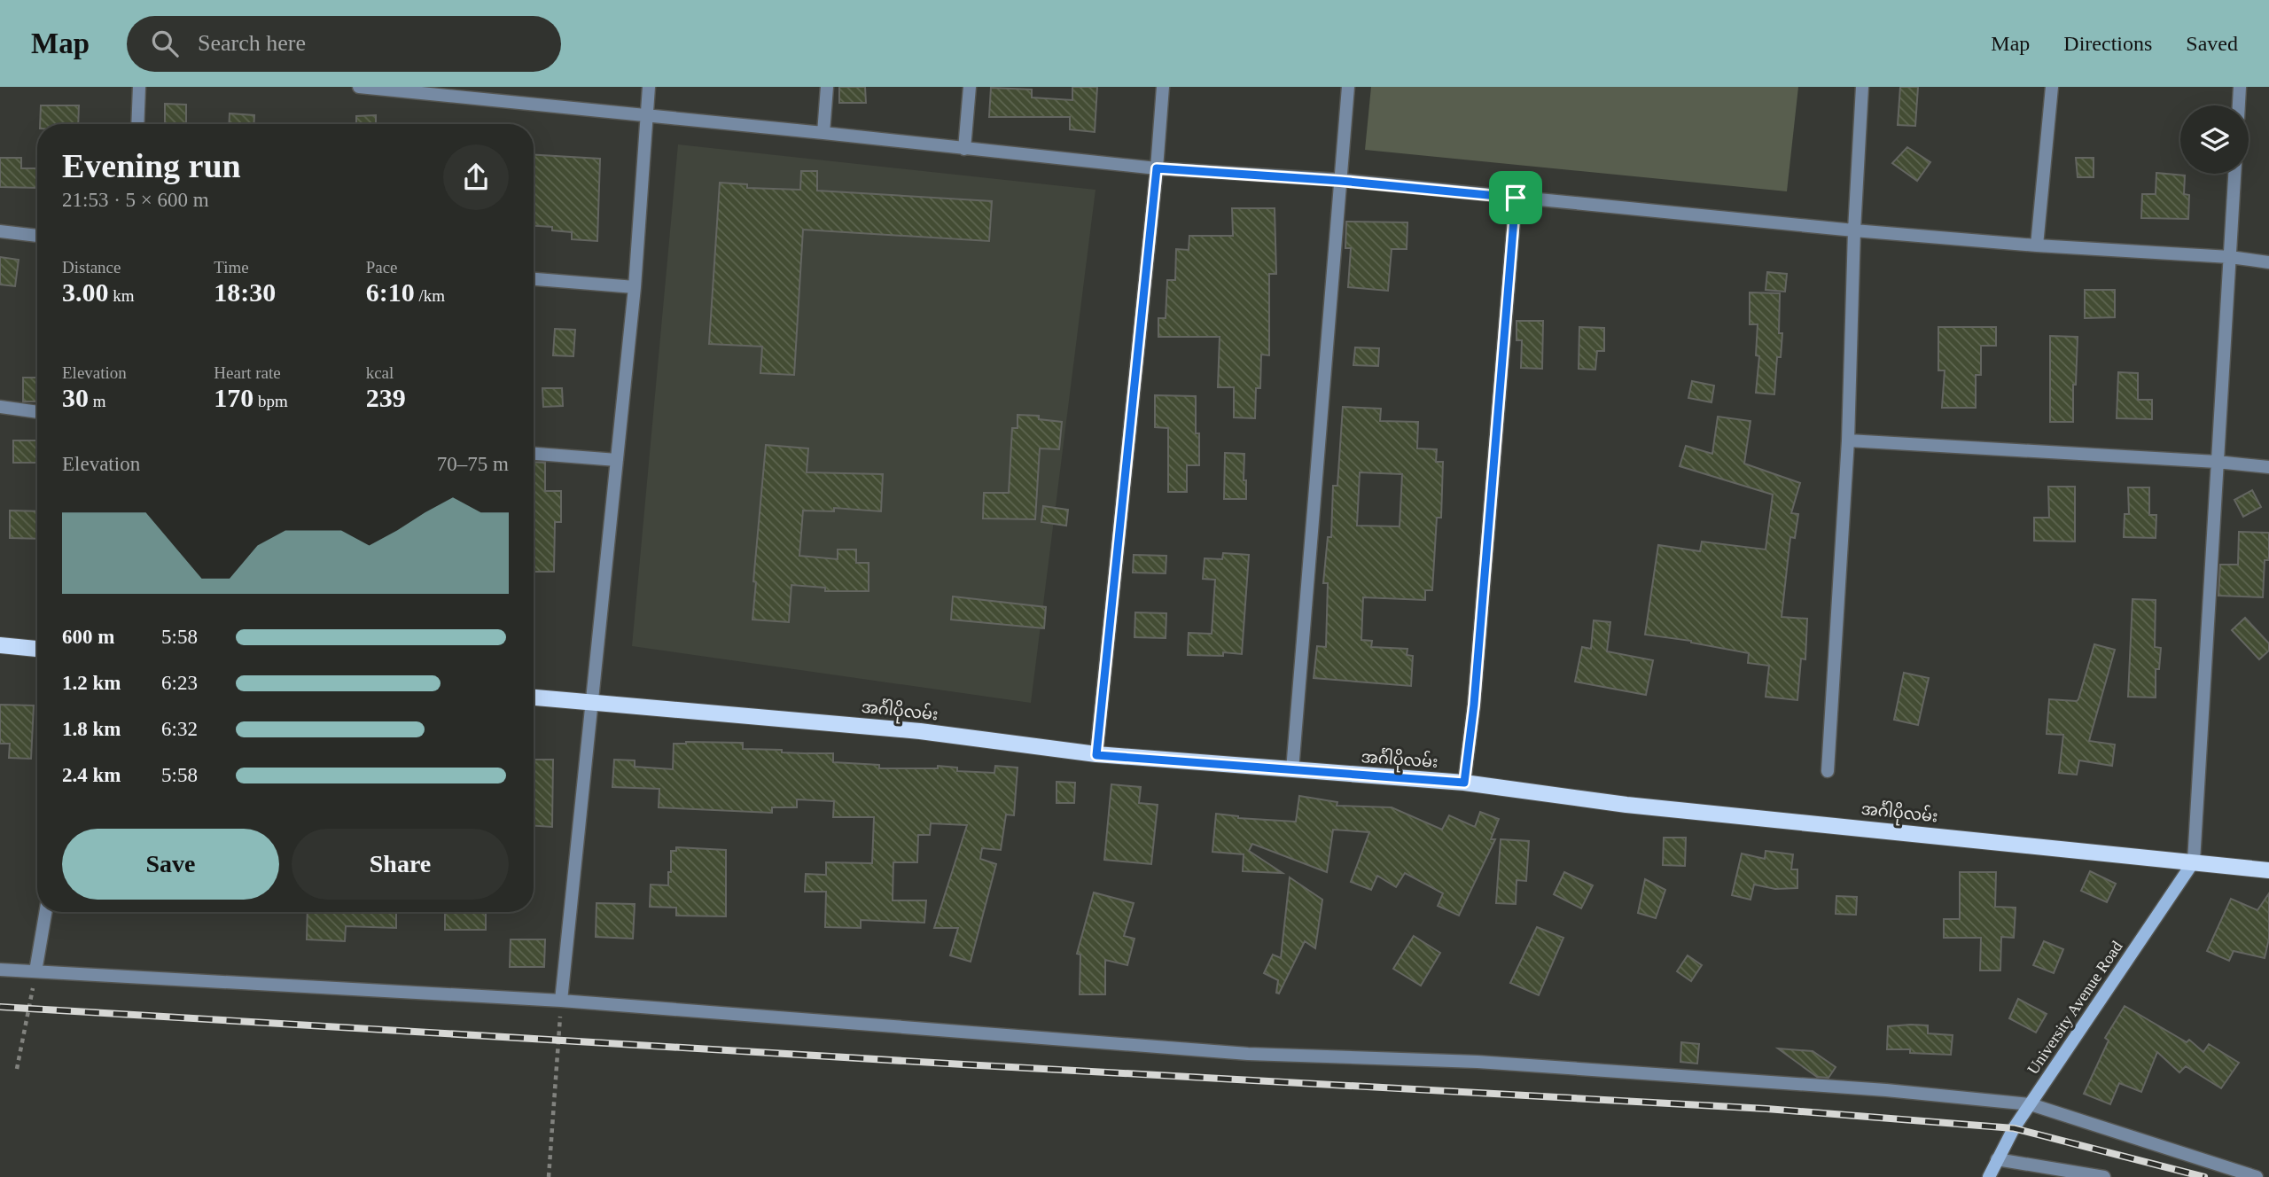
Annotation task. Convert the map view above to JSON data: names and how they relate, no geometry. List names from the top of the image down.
{
  "streets": {
    "main road": ["အင်္ဂါပိုလမ်း", "University Avenue Road"]
  },
  "crossings": [
    ["အင်္ဂါပိုလမ်း", "University Avenue Road"]
  ],
  "page": {
    "header": "Map",
    "search": "Search here",
    "nav": ["Map", "Directions", "Saved"],
    "heading": ["Evening run", "21:53 · 5 × 600 m"],
    "stats": [
      ["Distance", "3.00 km"],
      ["Time", "18:30"],
      ["Pace", "6:10 /km"],
      ["Elevation", "30 m"],
      ["Heart rate", "170 bpm"],
      ["kcal", "239"]
    ],
    "chart": ["Elevation", "70–75 m"],
    "list": [
      {
        "name": "600 m",
        "note": "5:58"
      },
      {
        "name": "1.2 km",
        "note": "6:23"
      },
      {
        "name": "1.8 km",
        "note": "6:32"
      },
      {
        "name": "2.4 km",
        "note": "5:58"
      }
    ],
    "buttons": ["Save", "Share"]
  }
}
